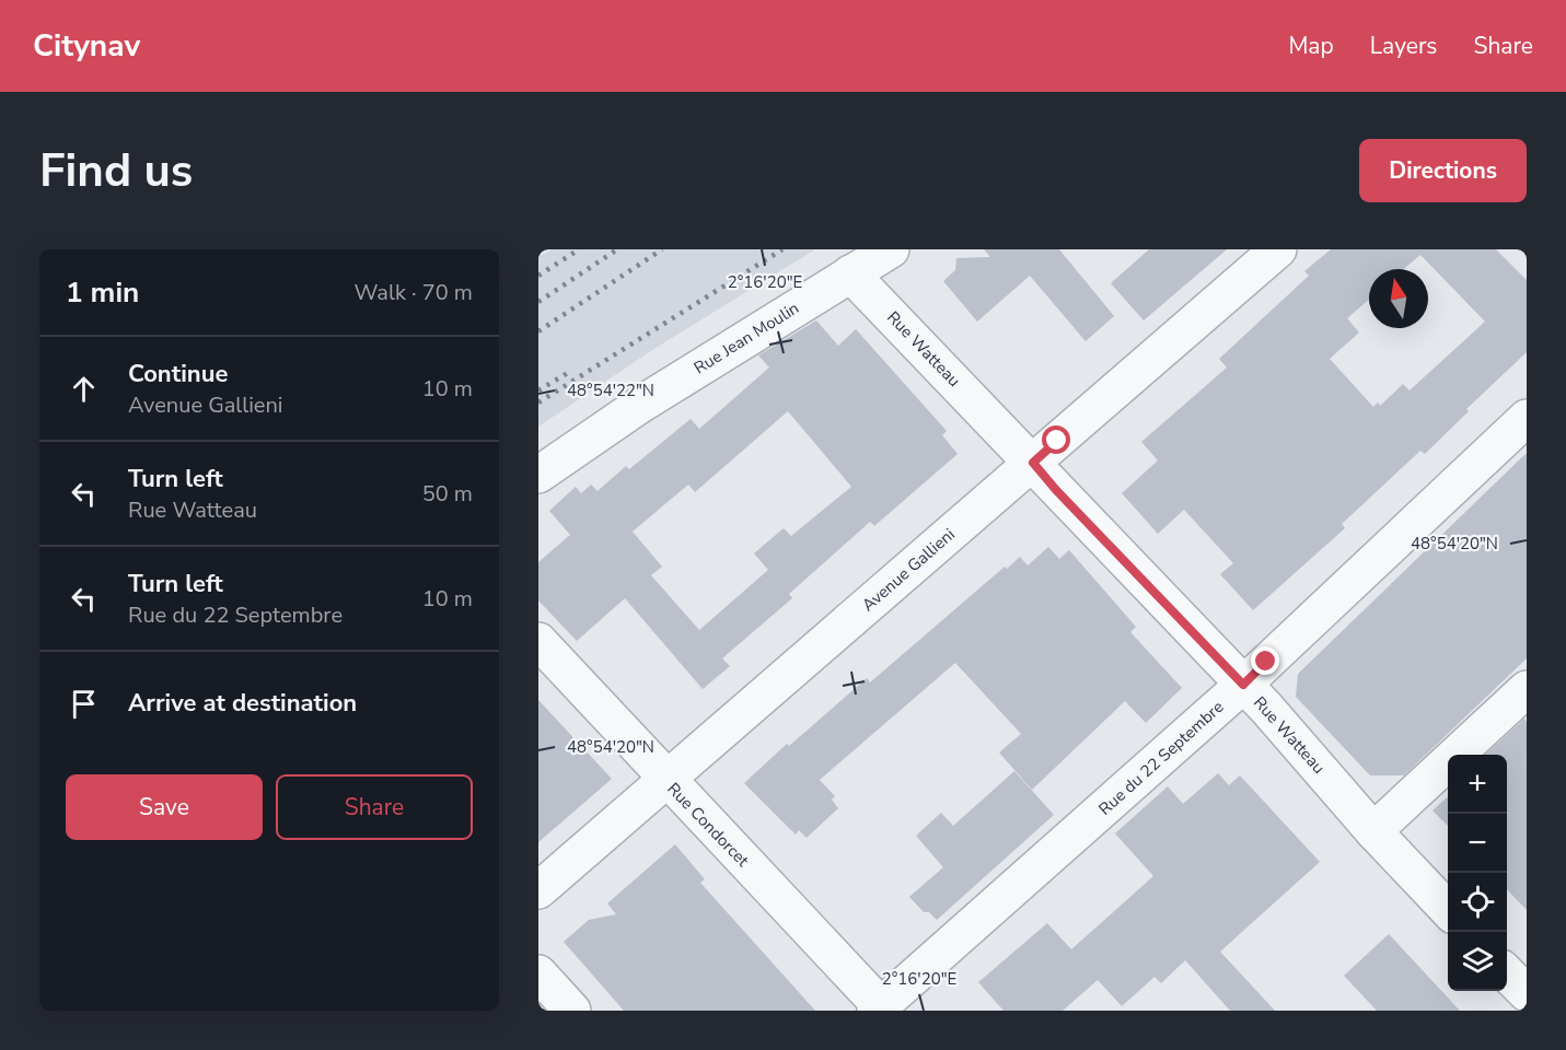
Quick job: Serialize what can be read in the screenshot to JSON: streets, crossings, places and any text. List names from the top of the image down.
{
  "streets": {
    "street": [
      "Rue Jean Moulin",
      "Rue Watteau",
      "Avenue Gallieni",
      "Rue du 22 Septembre",
      "Rue Condorcet"
    ]
  },
  "crossings": [
    ["Rue Jean Moulin", "Rue Watteau"],
    ["Rue Watteau", "Avenue Gallieni"],
    ["Rue Watteau", "Rue du 22 Septembre"],
    ["Avenue Gallieni", "Rue Condorcet"],
    ["Rue du 22 Septembre", "Rue Condorcet"]
  ],
  "north": "top",
  "page": {
    "header": "Citynav",
    "nav": ["Map", "Layers", "Share"],
    "buttons": [
      "Directions",
      ["Save", "Share"]
    ],
    "title": "Find us",
    "heading": ["1 min", "Walk · 70 m"],
    "list": [
      ["Continue", "Avenue Gallieni", "10 m"],
      ["Turn left", "Rue Watteau", "50 m"],
      ["Turn left", "Rue du 22 Septembre", "10 m"],
      "Arrive at destination"
    ],
    "map_buttons": ["+", "−"]
  },
  "coordinates": ["2°16'20\"E", "48°54'22\"N", "48°54'20\"N"]
}
